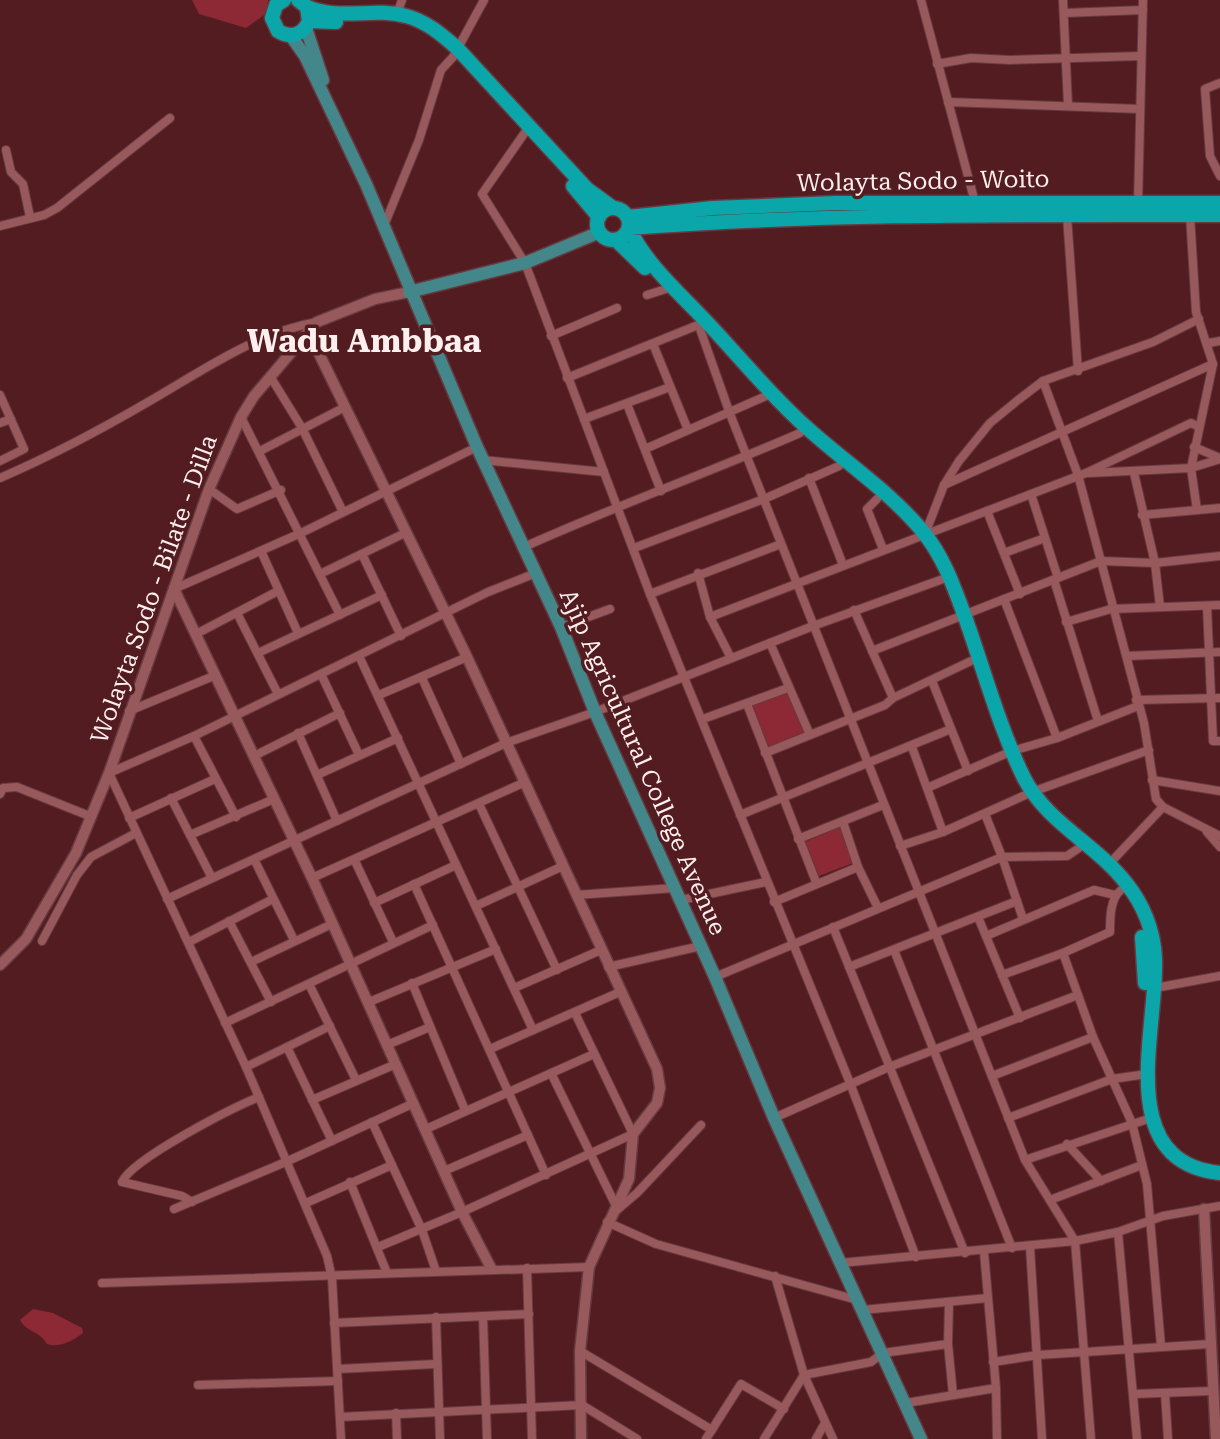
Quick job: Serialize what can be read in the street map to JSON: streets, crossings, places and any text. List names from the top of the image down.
{
  "streets": {
    "highway": ["Wolayta Sodo - Woito"],
    "main road": ["Wolayta Sodo - Bilate - Dilla", "Ajip Agricultural College Avenue"]
  },
  "crossings": [
    ["Wolayta Sodo - Bilate - Dilla", "Ajip Agricultural College Avenue"]
  ],
  "districts": ["Wadu Ambbaa"]
}
